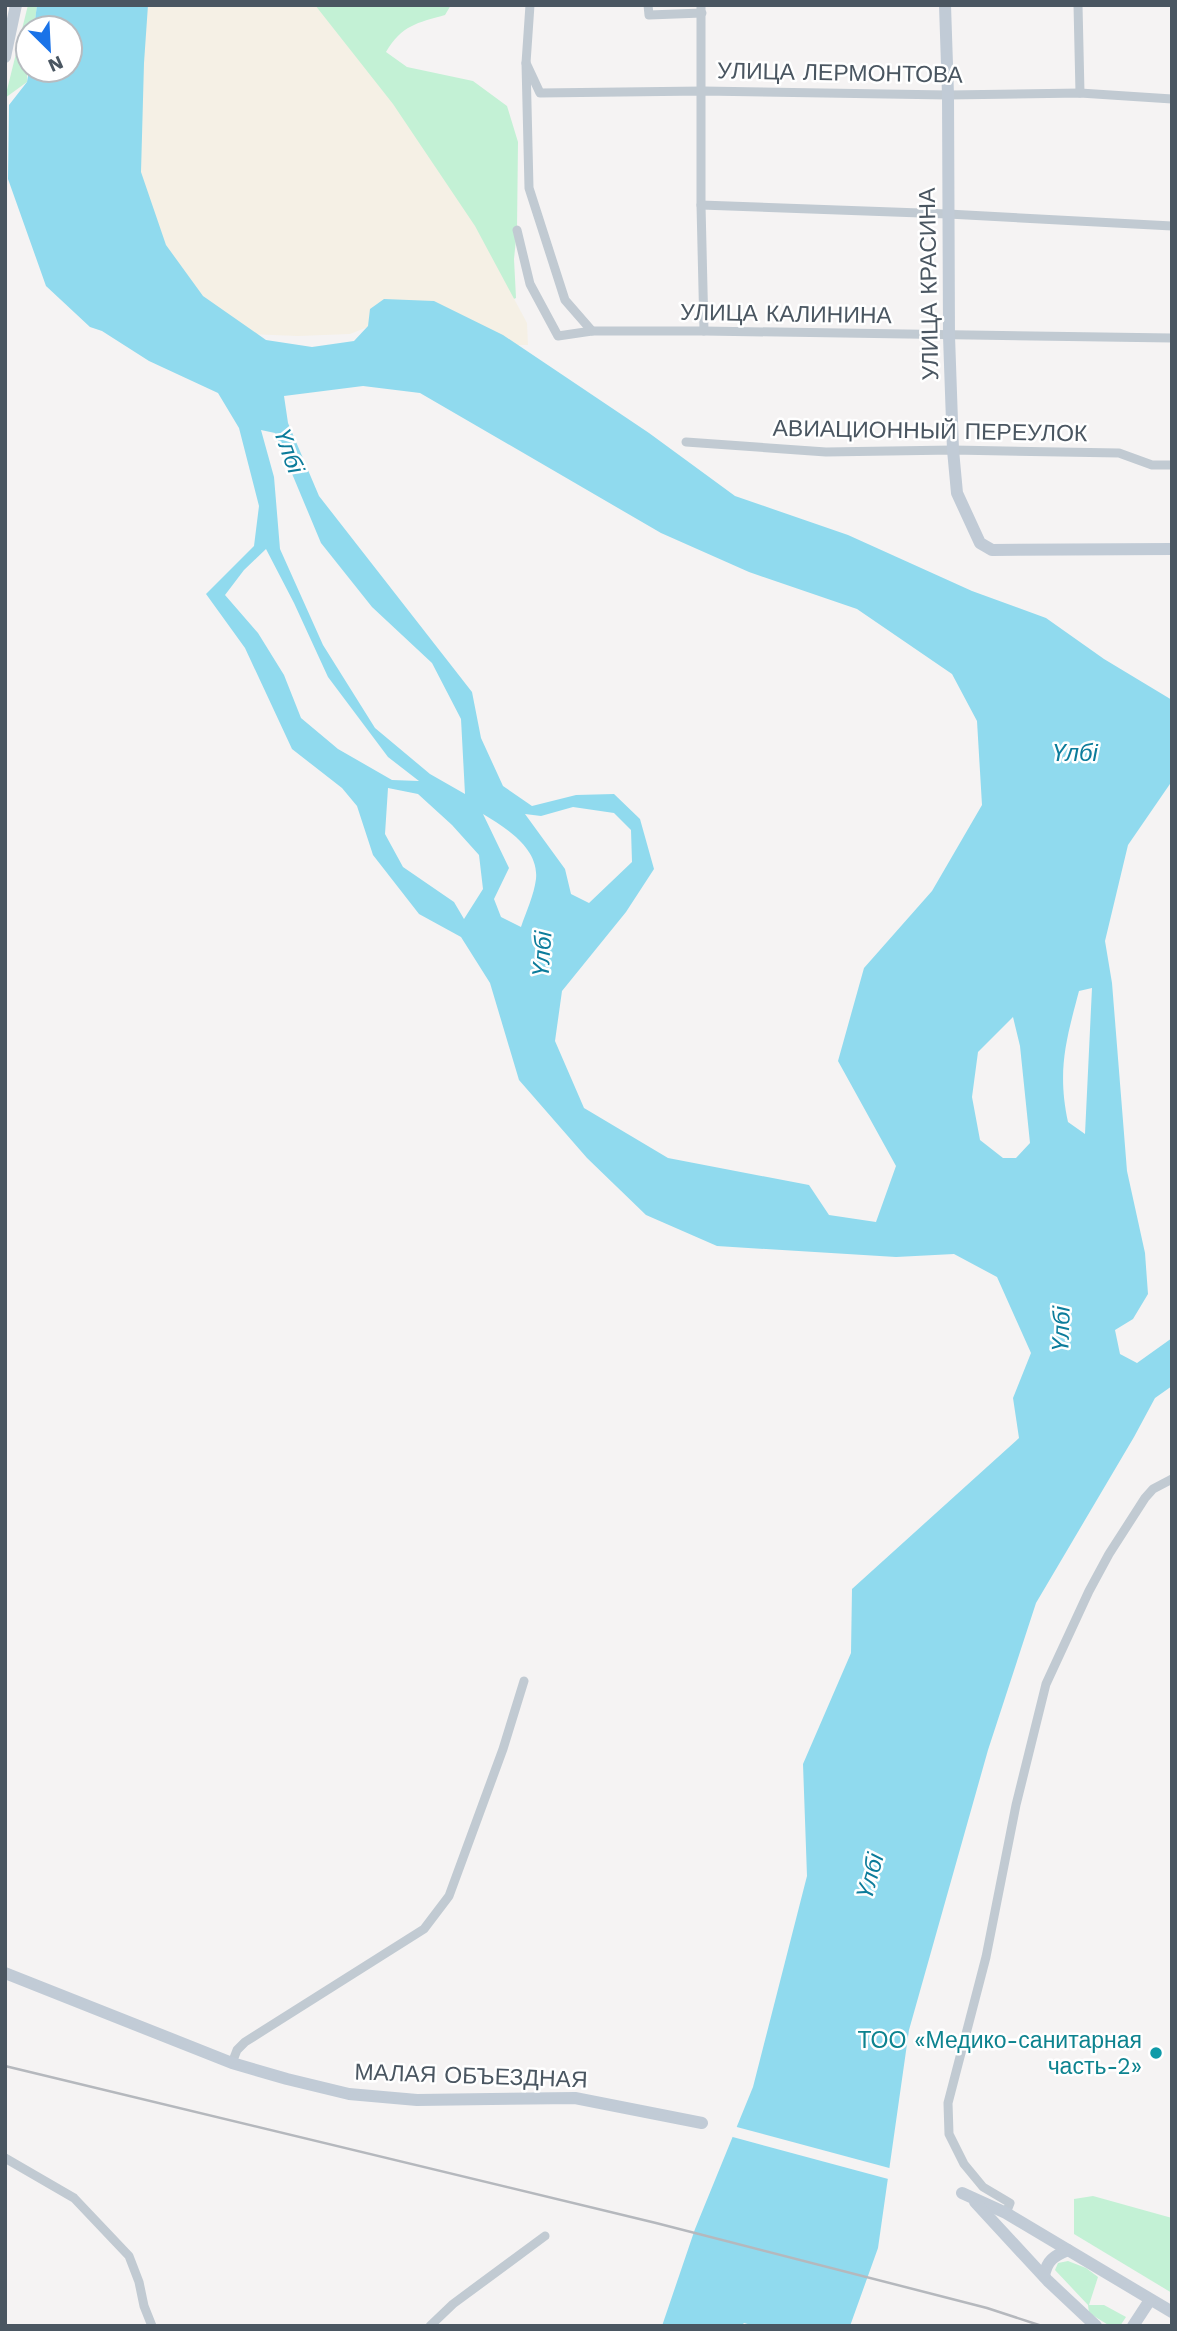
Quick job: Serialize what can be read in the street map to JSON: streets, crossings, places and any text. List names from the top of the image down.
{
  "streets": {
    "main road": ["УЛИЦА КРАСИНА", "МАЛАЯ ОБЪЕЗДНАЯ"],
    "street": ["УЛИЦА ЛЕРМОНТОВА", "УЛИЦА КАЛИНИНА", "АВИАЦИОННЫЙ ПЕРЕУЛОК"]
  },
  "crossings": [
    ["УЛИЦА ЛЕРМОНТОВА", "УЛИЦА КРАСИНА"],
    ["УЛИЦА КРАСИНА", "УЛИЦА КАЛИНИНА"],
    ["УЛИЦА КРАСИНА", "АВИАЦИОННЫЙ ПЕРЕУЛОК"]
  ],
  "water": ["Үлбі"],
  "places": ["ТОО «Медико-санитарная часть-2»"],
  "north": "bottom right"
}
